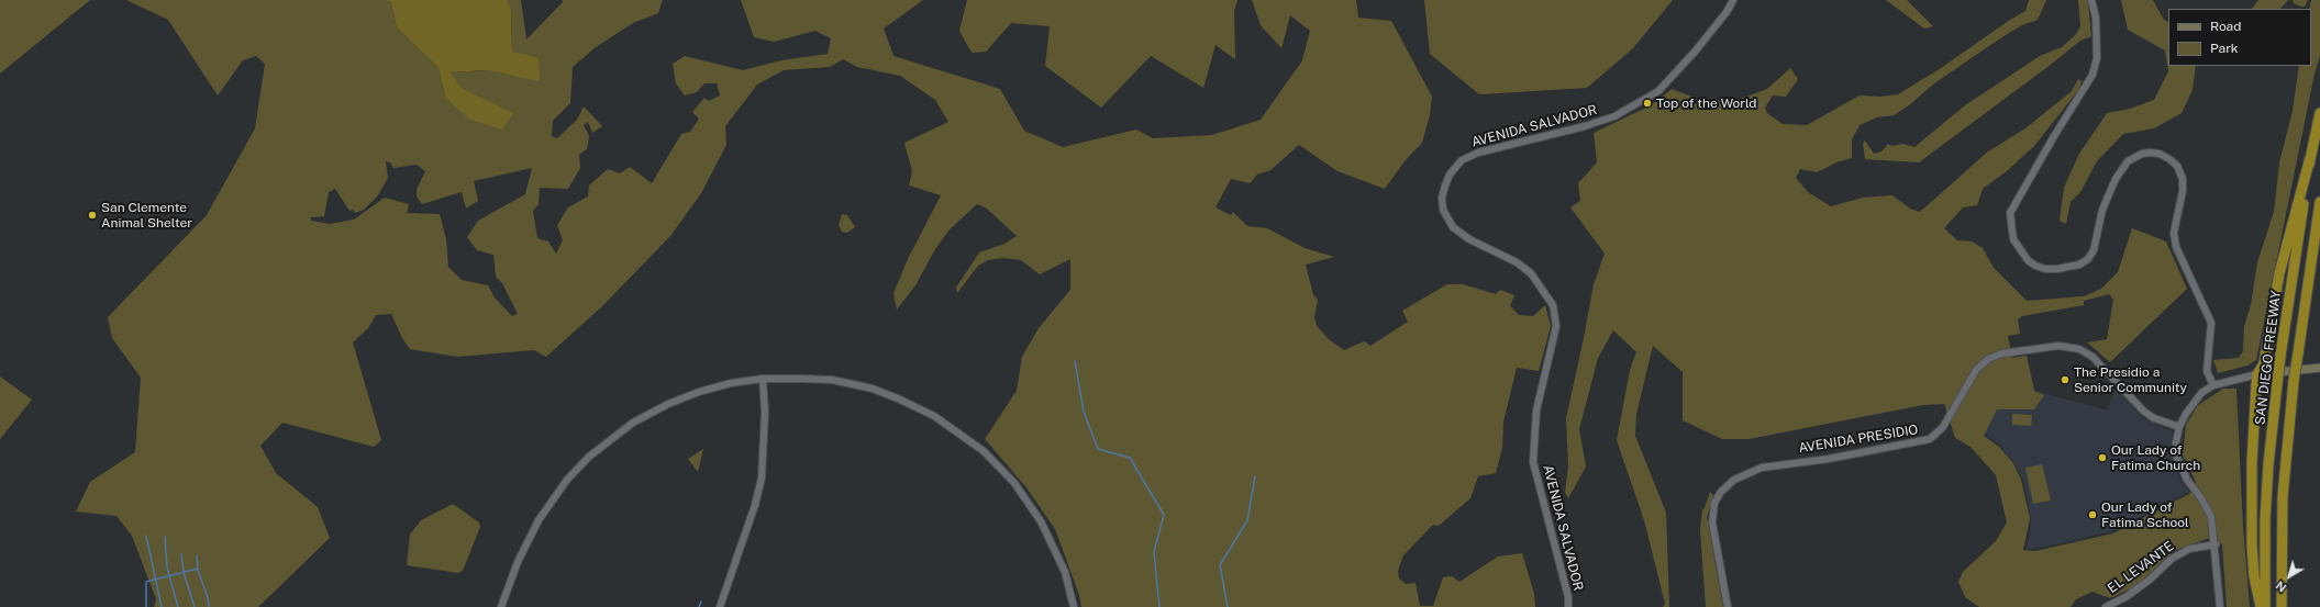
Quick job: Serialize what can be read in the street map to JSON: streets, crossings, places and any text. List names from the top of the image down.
{
  "streets": {
    "highway": ["SAN DIEGO FREEWAY"],
    "street": ["AVENIDA SALVADOR", "AVENIDA PRESIDIO", "EL LEVANTE"]
  },
  "places": [
    "Top of the World",
    "San Clemente Animal Shelter",
    "The Presidio a Senior Community",
    "Our Lady of Fatima Church",
    "Our Lady of Fatima School"
  ],
  "legend": ["Road", "Park"],
  "north": "bottom left"
}
